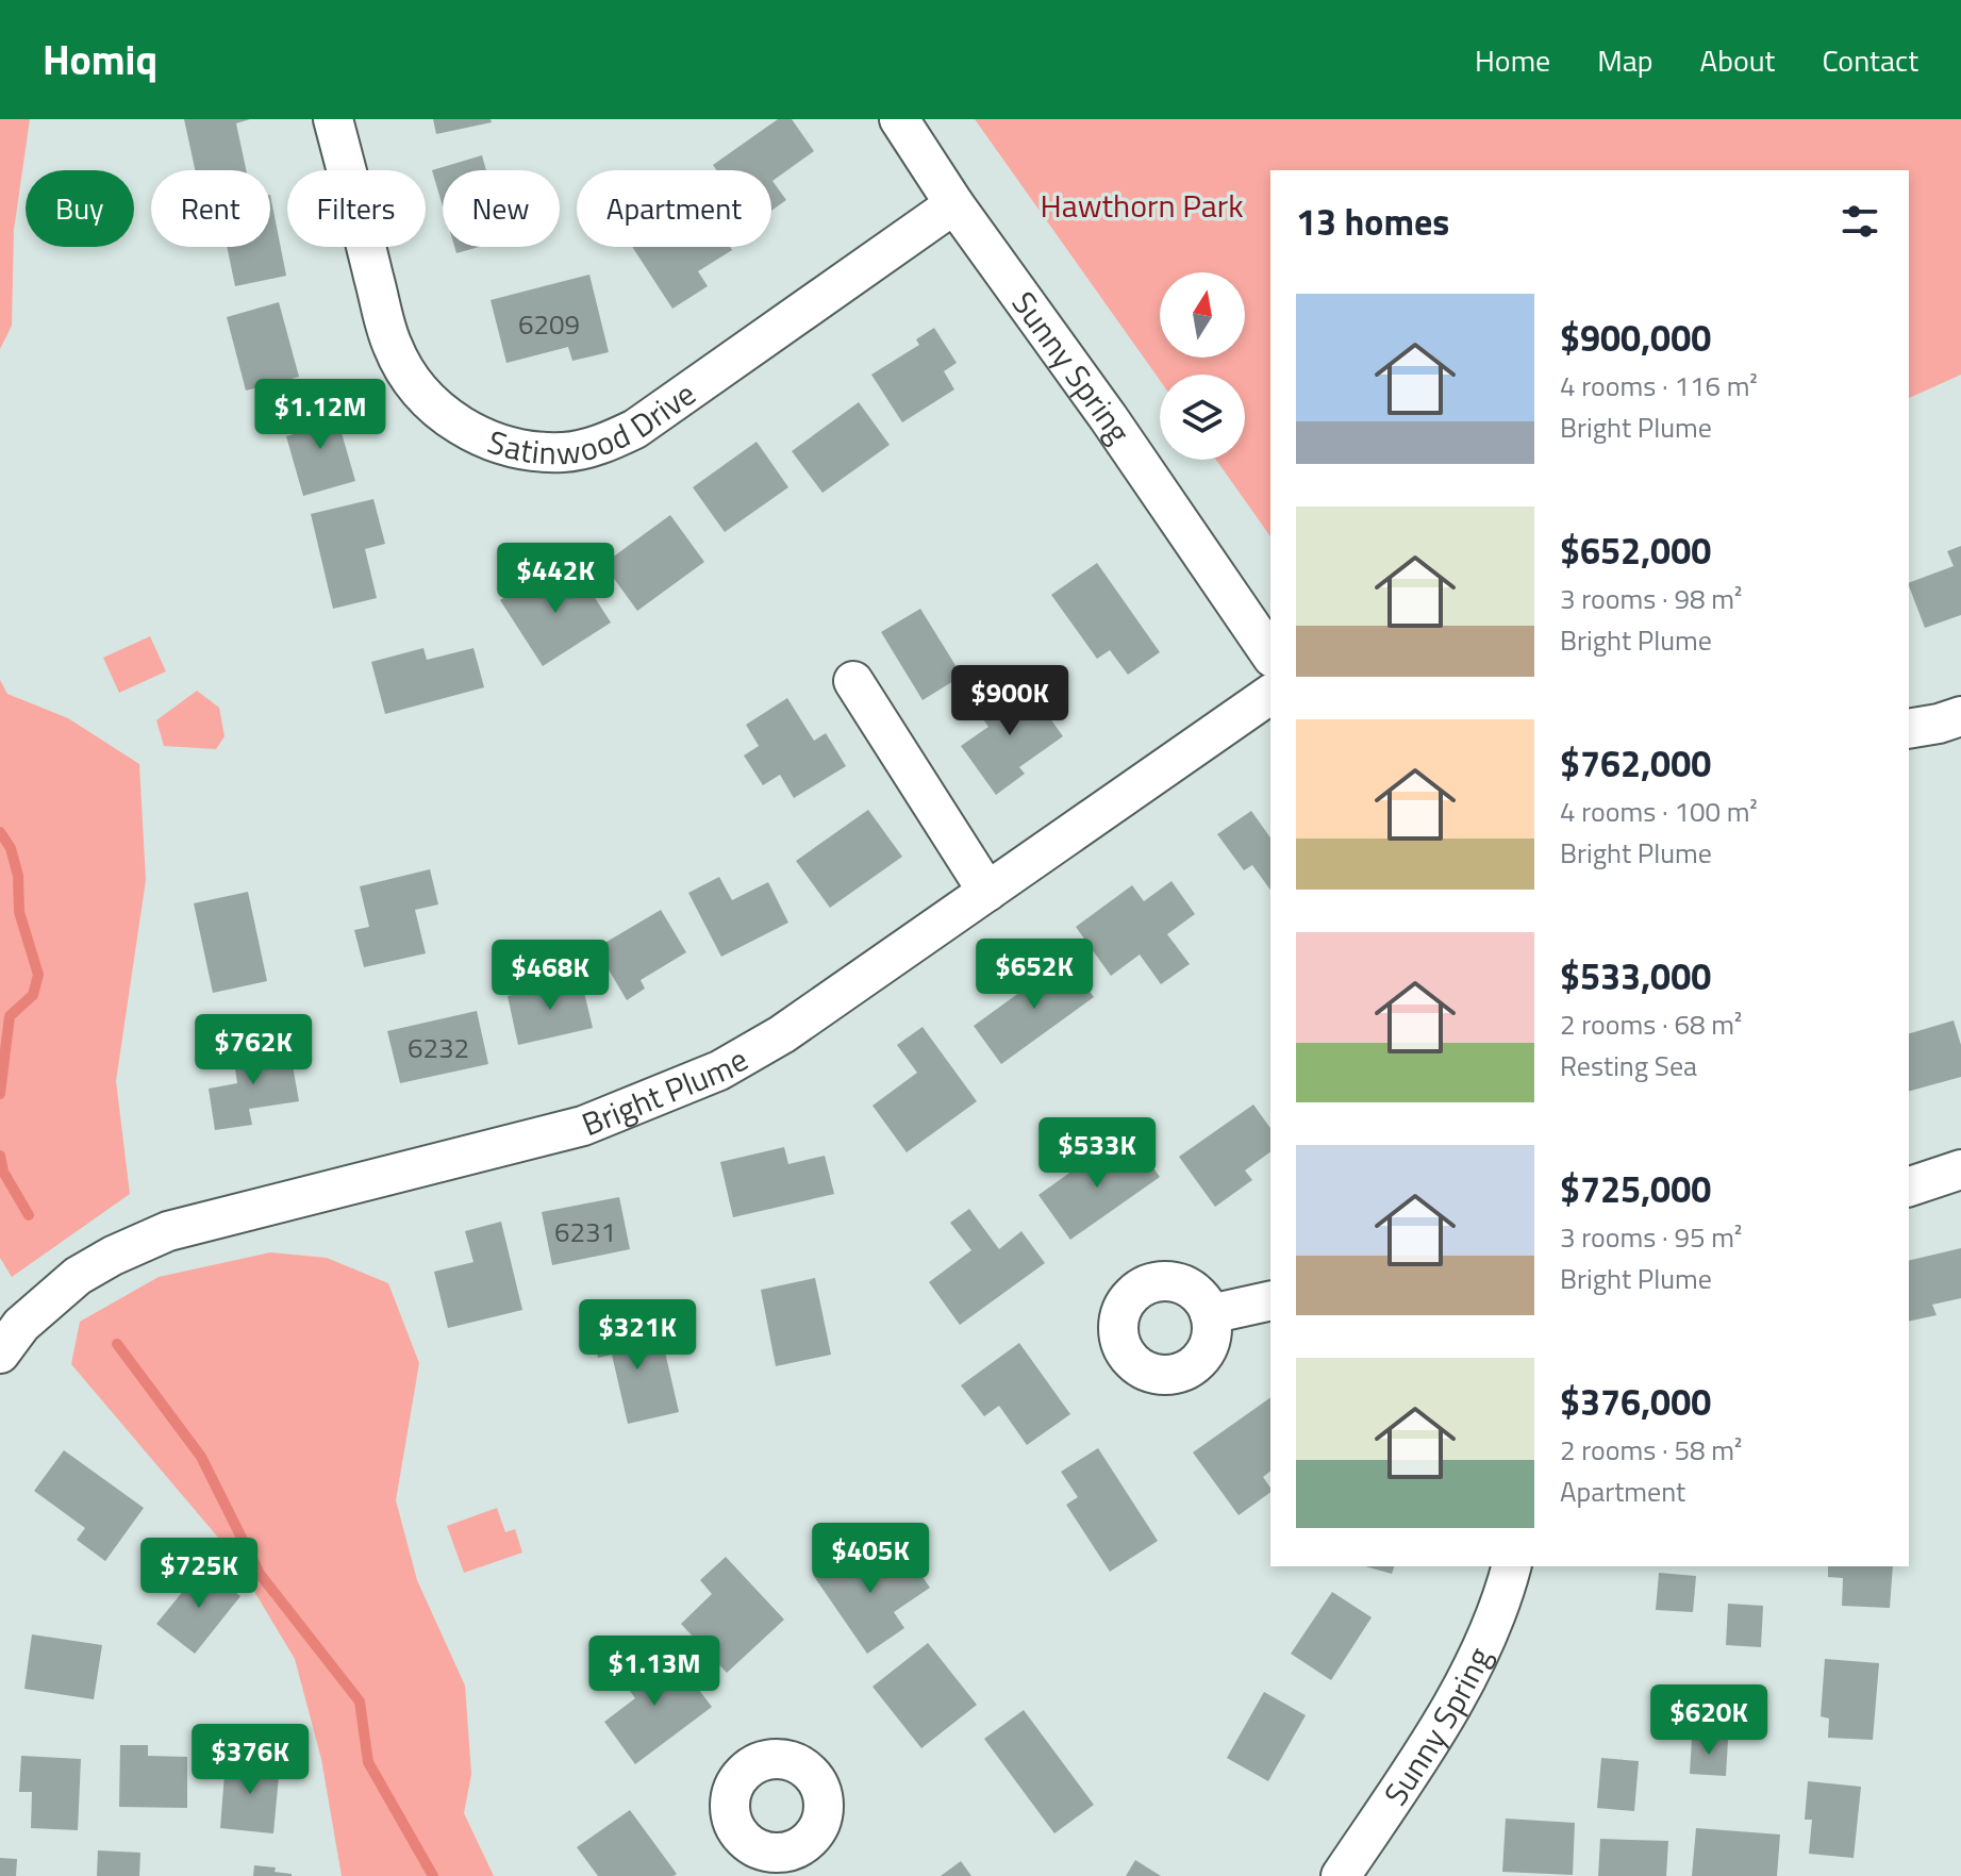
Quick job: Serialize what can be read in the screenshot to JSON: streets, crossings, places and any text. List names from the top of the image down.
{
  "streets": {
    "street": ["Sunny Spring", "Satinwood Drive", "Bright Plume"]
  },
  "crossings": [
    ["Sunny Spring", "Satinwood Drive"]
  ],
  "parks": ["Hawthorn Park"],
  "house_numbers": ["6209", "6232", "6231"],
  "north": "top",
  "page": {
    "header": "Homiq",
    "nav": [
      "Home",
      "Map",
      "About",
      "Contact"
    ],
    "chip": [
      "Buy",
      "Rent",
      "Filters",
      "New",
      "Apartment"
    ],
    "heading": "13 homes",
    "list": [
      {
        "name": "$900,000",
        "note": "4 rooms · 116 m² · Bright Plume"
      },
      {
        "name": "$652,000",
        "note": "3 rooms · 98 m² · Bright Plume"
      },
      {
        "name": "$762,000",
        "note": "4 rooms · 100 m² · Bright Plume"
      },
      {
        "name": "$533,000",
        "note": "2 rooms · 68 m² · Resting Sea"
      },
      {
        "name": "$725,000",
        "note": "3 rooms · 95 m² · Bright Plume"
      },
      {
        "name": "$376,000",
        "note": "2 rooms · 58 m² · Apartment"
      }
    ],
    "price": [
      "$1.12M",
      "$442K",
      "$900K",
      "$652K",
      "$468K",
      "$762K",
      "$533K",
      "$321K",
      "$405K",
      "$725K",
      "$1.13M",
      "$620K",
      "$376K"
    ]
  }
}
